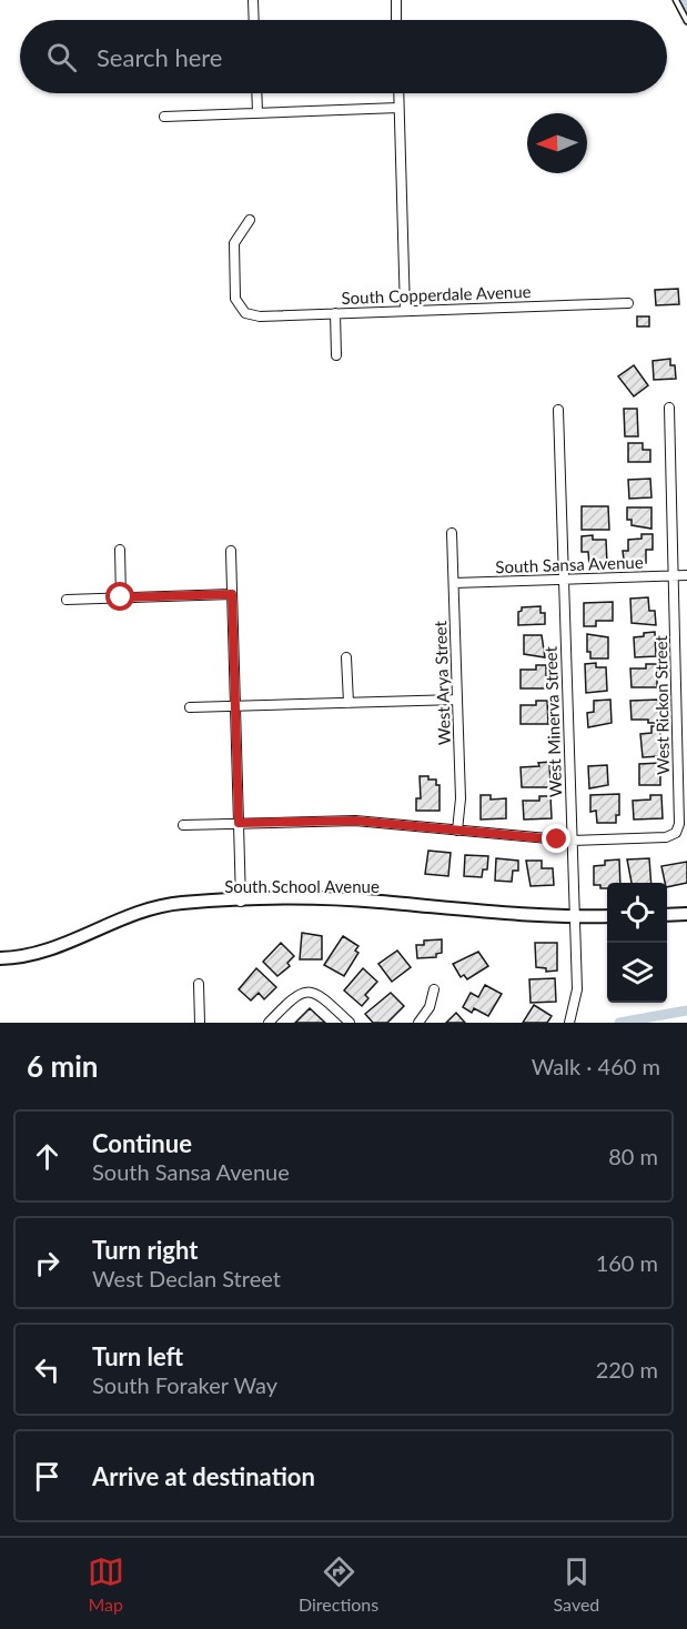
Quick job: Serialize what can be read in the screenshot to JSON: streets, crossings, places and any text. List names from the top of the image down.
{
  "streets": {
    "street": [
      "South Copperdale Avenue",
      "South Sansa Avenue",
      "West Arya Street",
      "West Rickon Street",
      "West Minerva Street",
      "South School Avenue"
    ]
  },
  "crossings": [
    ["South Sansa Avenue", "West Arya Street"],
    ["South Sansa Avenue", "West Rickon Street"],
    ["South Sansa Avenue", "West Minerva Street"],
    ["West Rickon Street", "West Minerva Street"],
    ["West Minerva Street", "South School Avenue"]
  ],
  "north": "left",
  "page": {
    "search": "Search here",
    "heading": ["6 min", "Walk · 460 m"],
    "list": [
      ["Continue", "South Sansa Avenue", "80 m"],
      ["Turn right", "West Declan Street", "160 m"],
      ["Turn left", "South Foraker Way", "220 m"],
      "Arrive at destination"
    ],
    "nav": ["Map", "Directions", "Saved"]
  }
}
